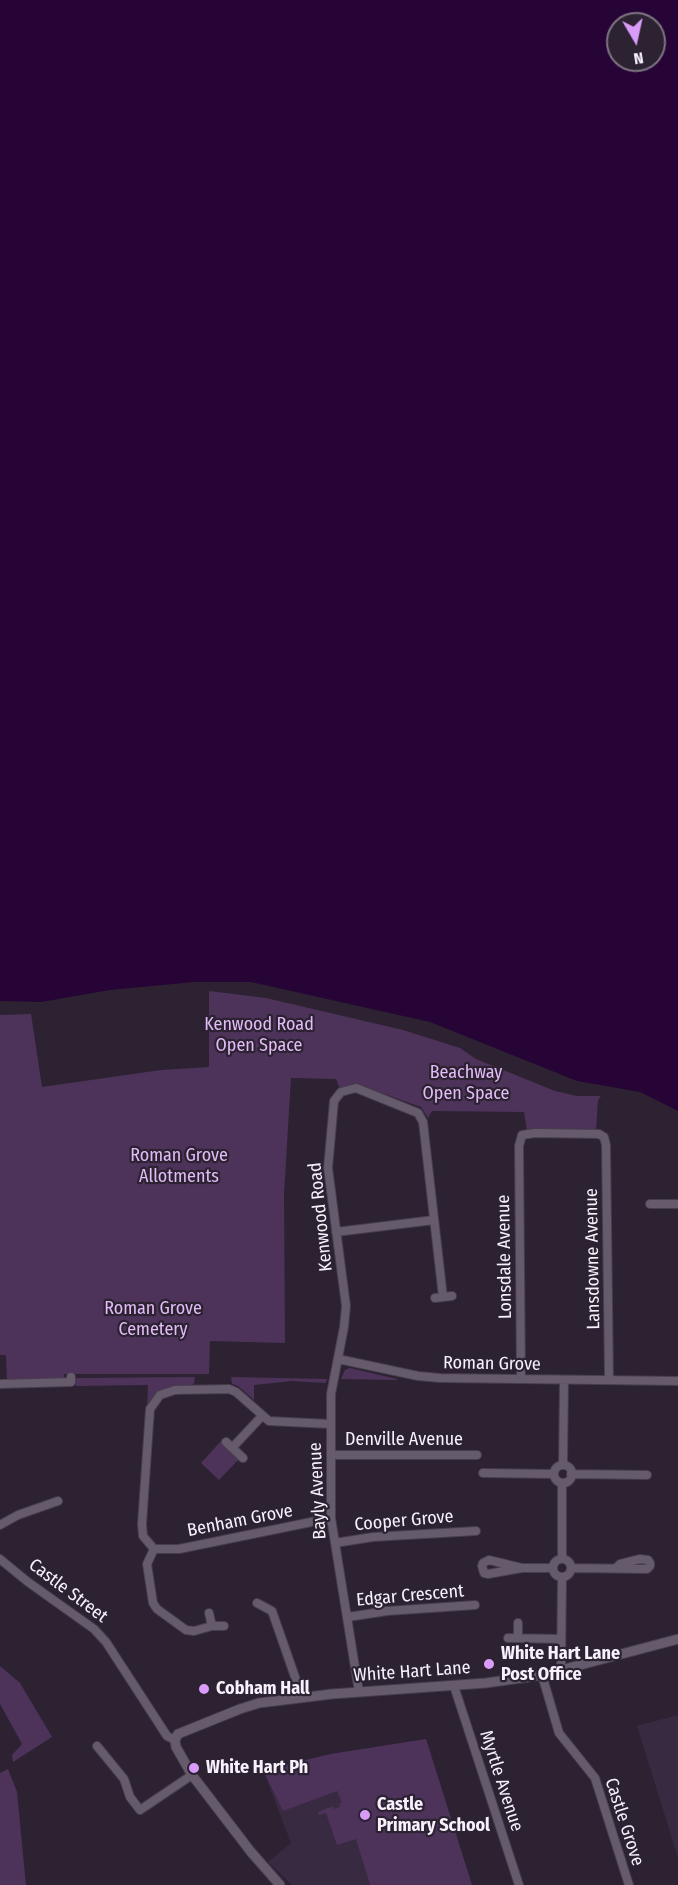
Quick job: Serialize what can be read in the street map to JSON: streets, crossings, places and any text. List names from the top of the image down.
{
  "streets": {
    "street": [
      "Kenwood Road",
      "Lonsdale Avenue",
      "Lansdowne Avenue",
      "Roman Grove",
      "Denville Avenue",
      "Bayly Avenue",
      "Benham Grove",
      "Cooper Grove",
      "Castle Street",
      "Edgar Crescent",
      "White Hart Lane",
      "Myrtle Avenue",
      "Castle Grove"
    ]
  },
  "crossings": [
    ["Kenwood Road", "Roman Grove"],
    ["Kenwood Road", "Bayly Avenue"],
    ["Lonsdale Avenue", "Lansdowne Avenue"],
    ["Lonsdale Avenue", "Roman Grove"],
    ["Lansdowne Avenue", "Roman Grove"],
    ["Roman Grove", "Bayly Avenue"],
    ["Denville Avenue", "Bayly Avenue"],
    ["Bayly Avenue", "Benham Grove"],
    ["Bayly Avenue", "Cooper Grove"],
    ["Bayly Avenue", "Edgar Crescent"],
    ["Bayly Avenue", "White Hart Lane"],
    ["Castle Street", "White Hart Lane"],
    ["White Hart Lane", "Myrtle Avenue"],
    ["White Hart Lane", "Castle Grove"]
  ],
  "parks": [
    "Kenwood Road Open Space",
    "Beachway Open Space",
    "Roman Grove Allotments",
    "Roman Grove Cemetery"
  ],
  "places": [
    "White Hart Lane Post Office",
    "Cobham Hall",
    "White Hart Ph",
    "Castle Primary School"
  ],
  "north": "bottom"
}
